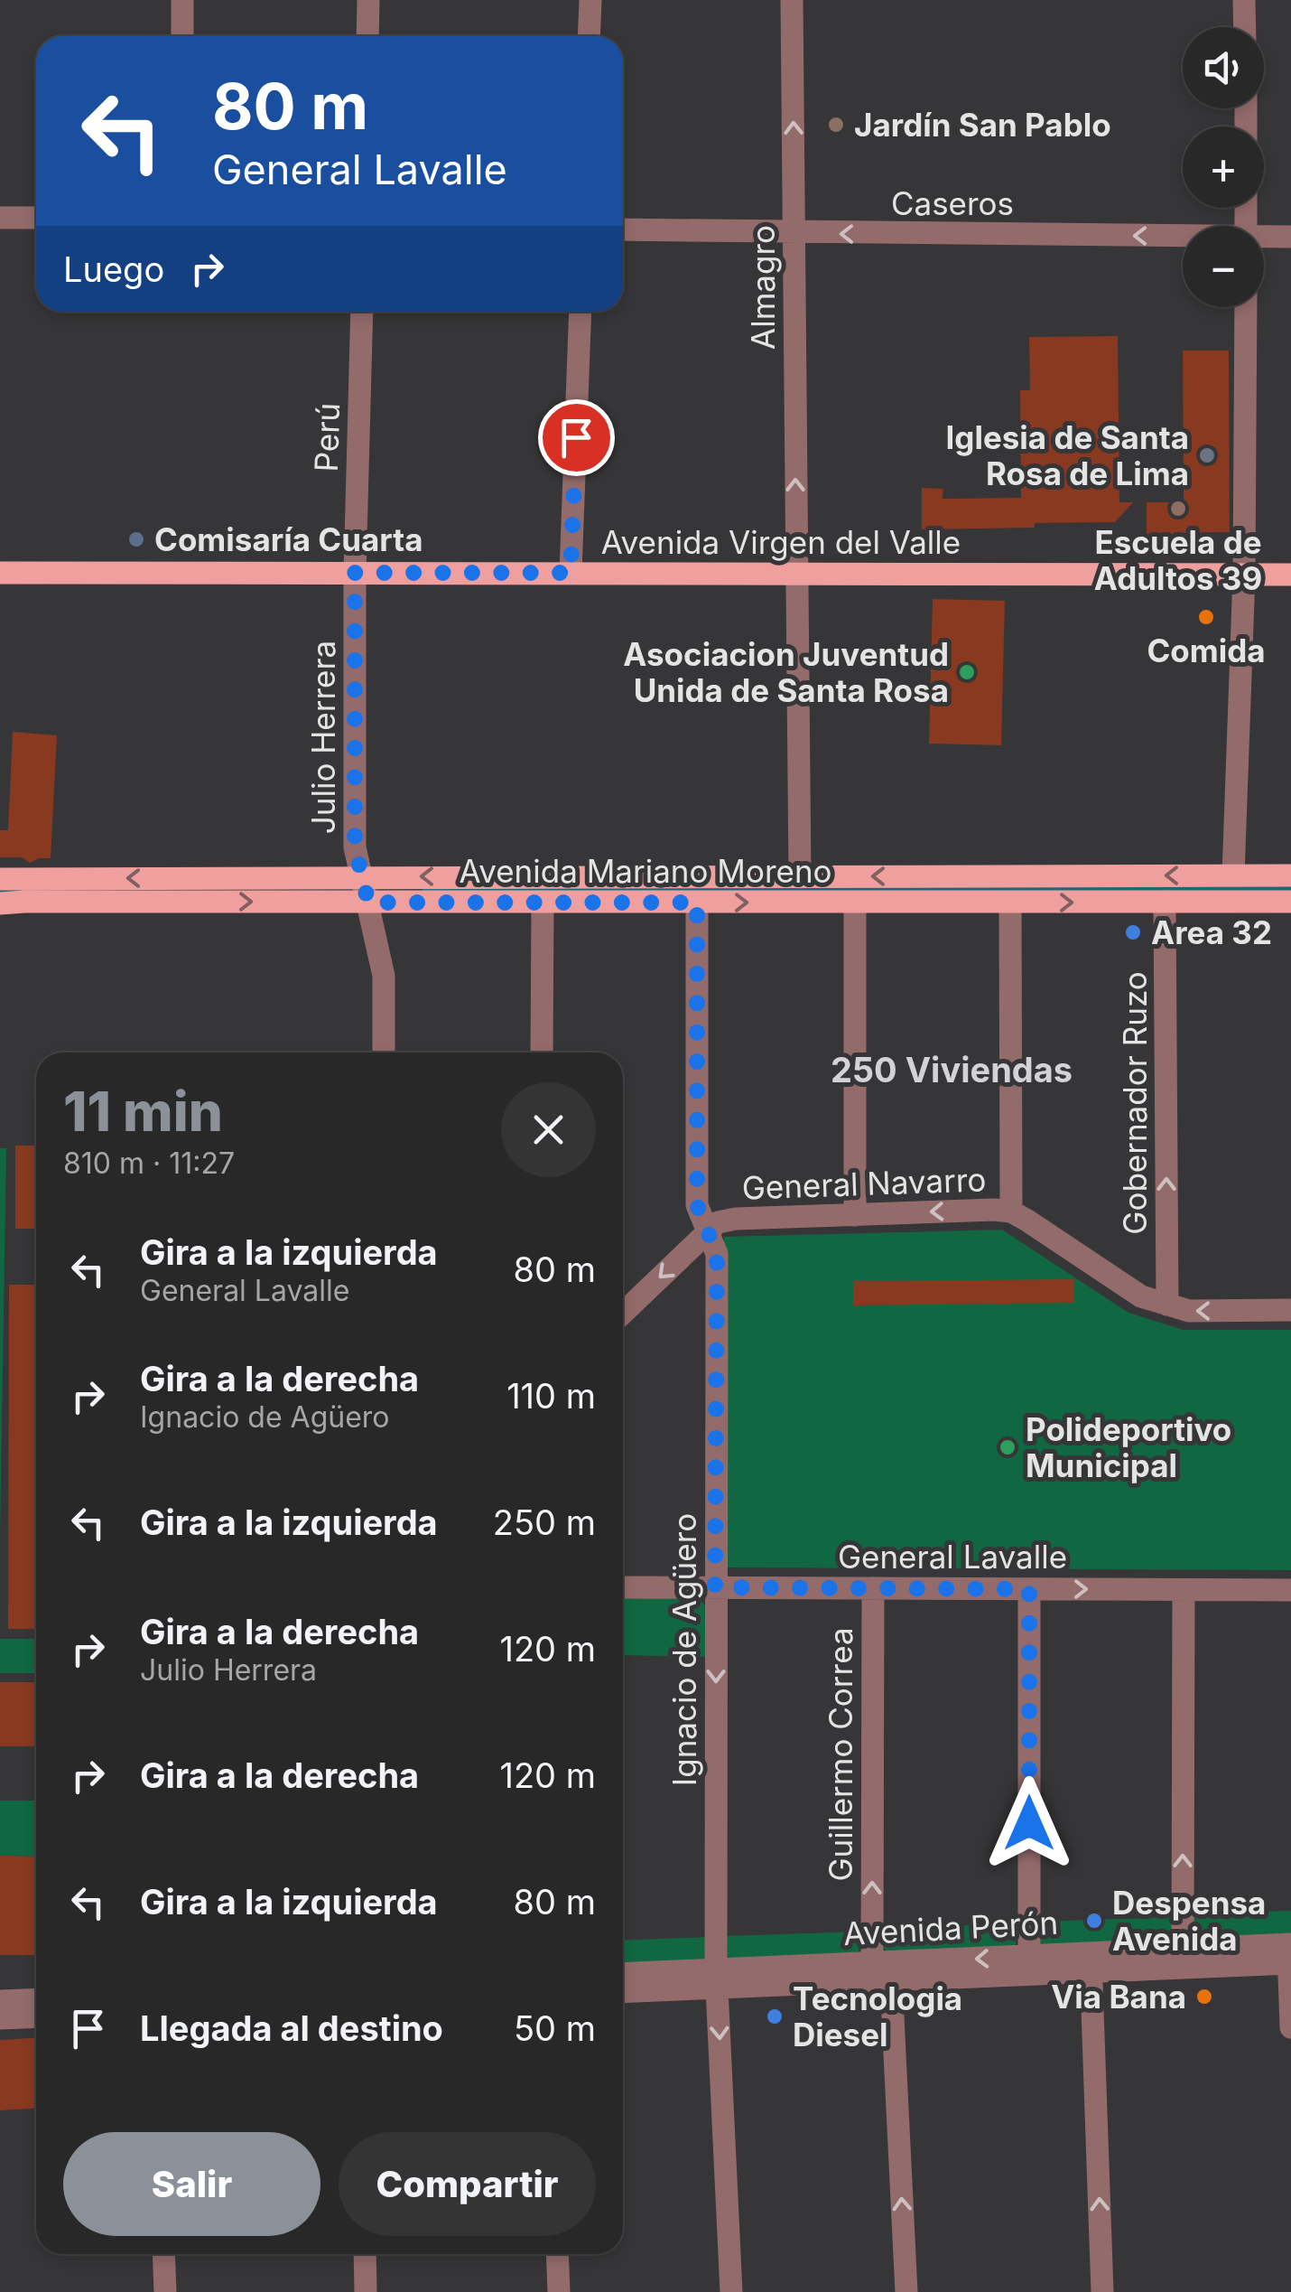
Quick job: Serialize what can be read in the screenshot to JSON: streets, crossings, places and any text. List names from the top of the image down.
{
  "streets": {
    "main road": ["Avenida Virgen del Valle", "Avenida Mariano Moreno"],
    "street": [
      "Caseros",
      "Almagro",
      "Perú",
      "Julio Herrera",
      "Gobernador Ruzo",
      "General Navarro",
      "General Lavalle",
      "Ignacio de Agüero",
      "Guillermo Correa",
      "Avenida Perón"
    ]
  },
  "crossings": [
    ["Caseros", "Almagro"],
    ["Almagro", "Avenida Virgen del Valle"],
    ["Perú", "Avenida Virgen del Valle"],
    ["Perú", "Julio Herrera"],
    ["Avenida Virgen del Valle", "Julio Herrera"],
    ["Julio Herrera", "Avenida Mariano Moreno"],
    ["Avenida Mariano Moreno", "Gobernador Ruzo"],
    ["Avenida Mariano Moreno", "Ignacio de Agüero"],
    ["Gobernador Ruzo", "General Navarro"],
    ["General Navarro", "Ignacio de Agüero"],
    ["General Lavalle", "Ignacio de Agüero"],
    ["General Lavalle", "Guillermo Correa"],
    ["Ignacio de Agüero", "Avenida Perón"],
    ["Guillermo Correa", "Avenida Perón"]
  ],
  "one_way": ["Caseros", "Almagro", "General Navarro"],
  "districts": ["250 Viviendas"],
  "places": [
    "Jardín San Pablo",
    "Iglesia de Santa Rosa de Lima",
    "Escuela de Adultos 39",
    "Comisaría Cuarta",
    "Comida",
    "Asociacion Juventud Unida de Santa Rosa",
    "Area 32",
    "Polideportivo Municipal",
    "Despensa Avenida",
    "Via Bana",
    "Tecnologia Diesel"
  ],
  "page": {
    "map_buttons": ["+", "−"],
    "turn": ["80 m", "General Lavalle"],
    "then": "Luego",
    "heading": ["11 min", "810 m · 11:27"],
    "list": [
      {
        "name": "Gira a la izquierda",
        "note": "General Lavalle",
        "value": "80 m"
      },
      {
        "name": "Gira a la derecha",
        "note": "Ignacio de Agüero",
        "value": "110 m"
      },
      {
        "name": "Gira a la izquierda",
        "value": "250 m"
      },
      {
        "name": "Gira a la derecha",
        "note": "Julio Herrera",
        "value": "120 m"
      },
      {
        "name": "Gira a la derecha",
        "value": "120 m"
      },
      {
        "name": "Gira a la izquierda",
        "value": "80 m"
      },
      {
        "name": "Llegada al destino",
        "value": "50 m"
      }
    ],
    "buttons": ["Salir", "Compartir"]
  }
}
